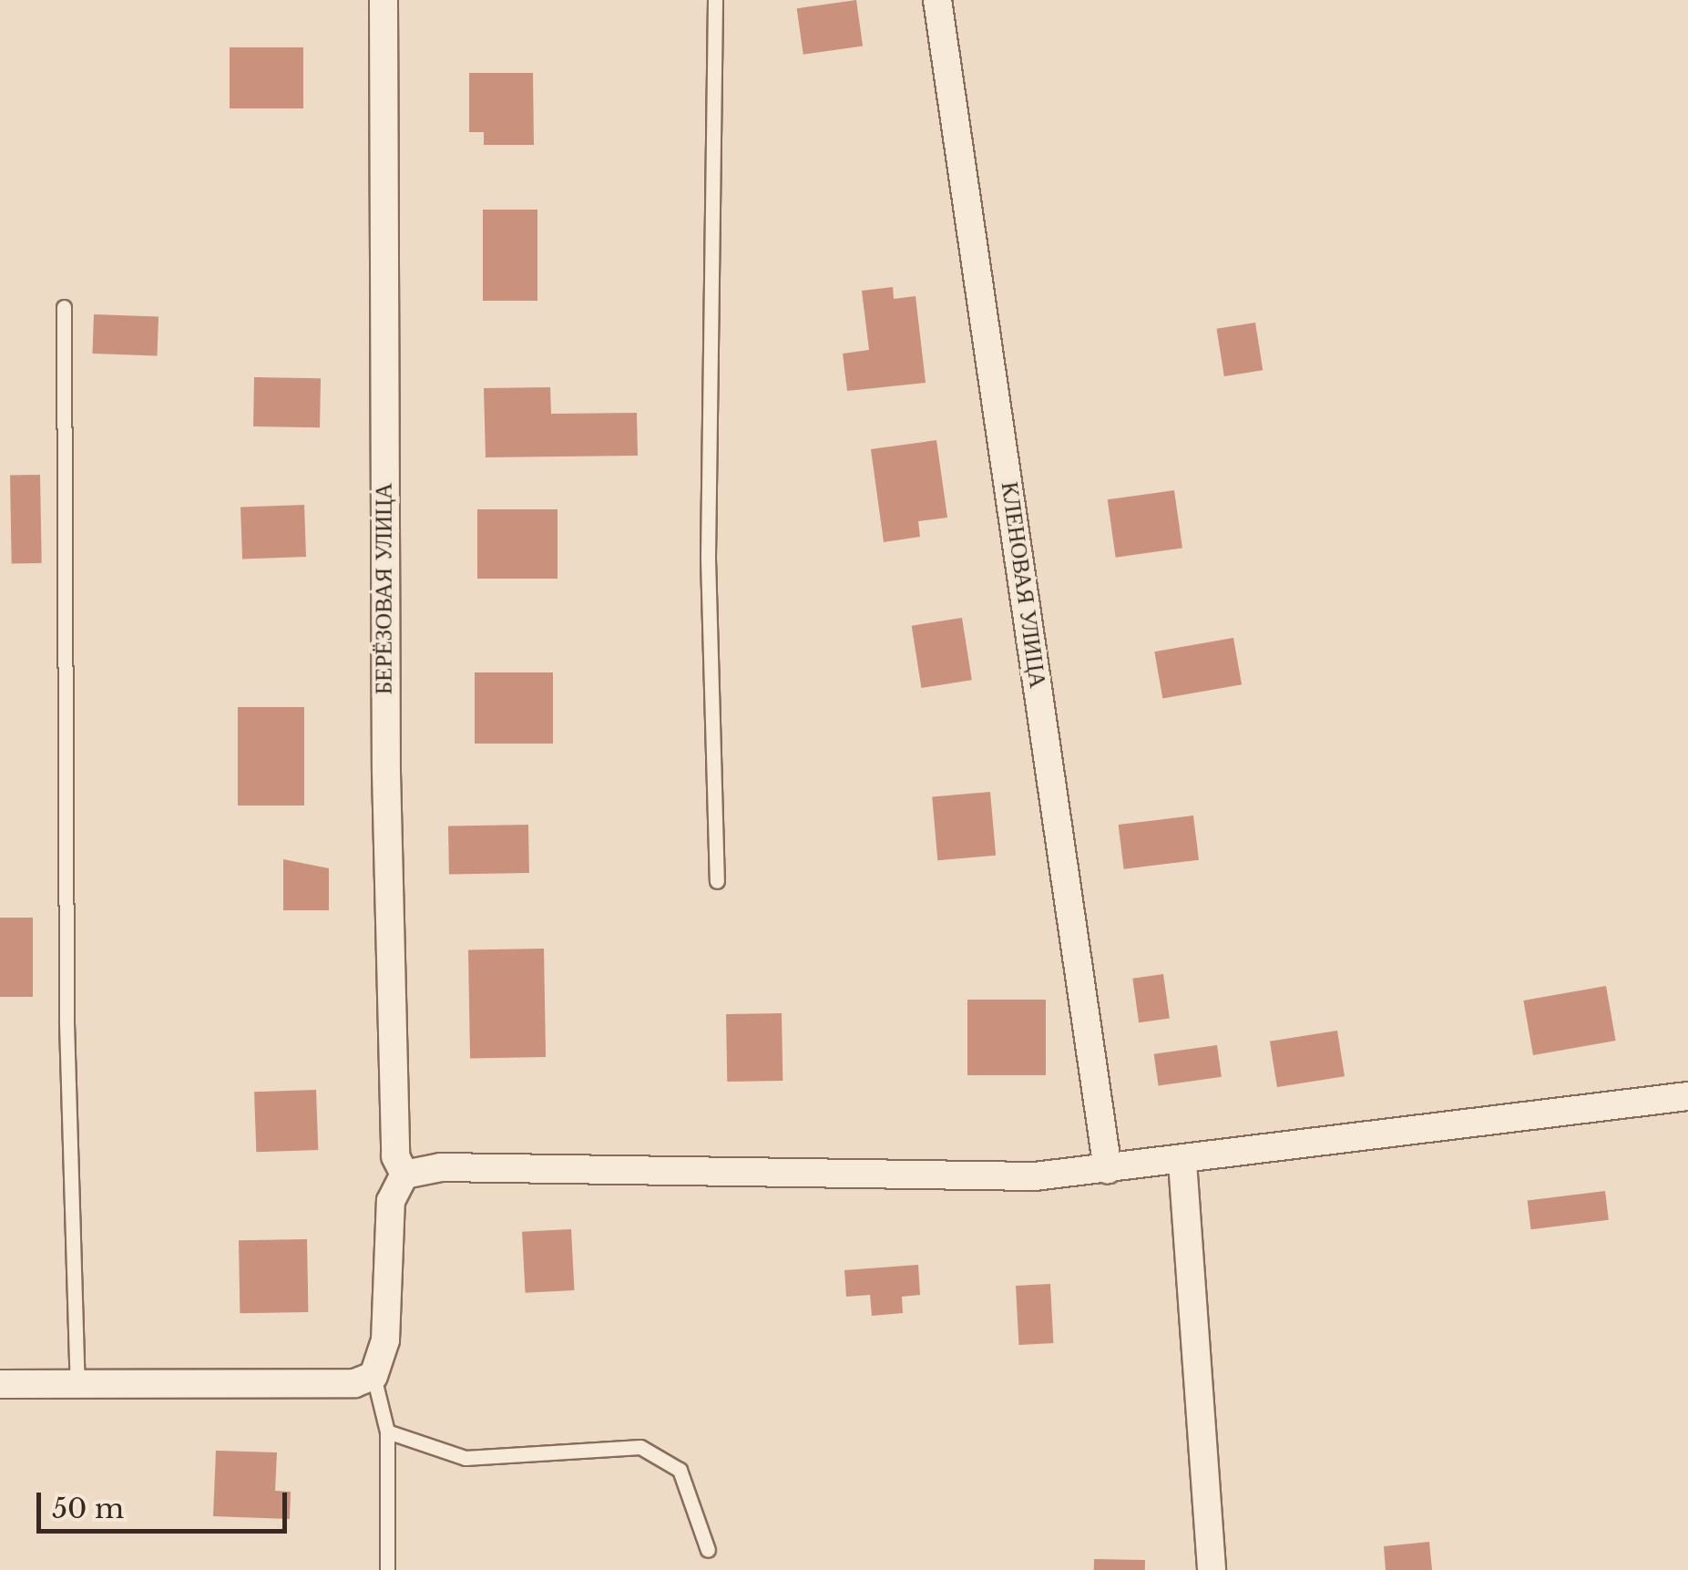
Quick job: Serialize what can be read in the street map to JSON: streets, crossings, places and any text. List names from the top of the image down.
{
  "streets": {
    "street": ["КЛЕНОВАЯ УЛИЦА", "БЕРЁЗОВАЯ УЛИЦА"]
  },
  "scale_bar": "50 m"
}
